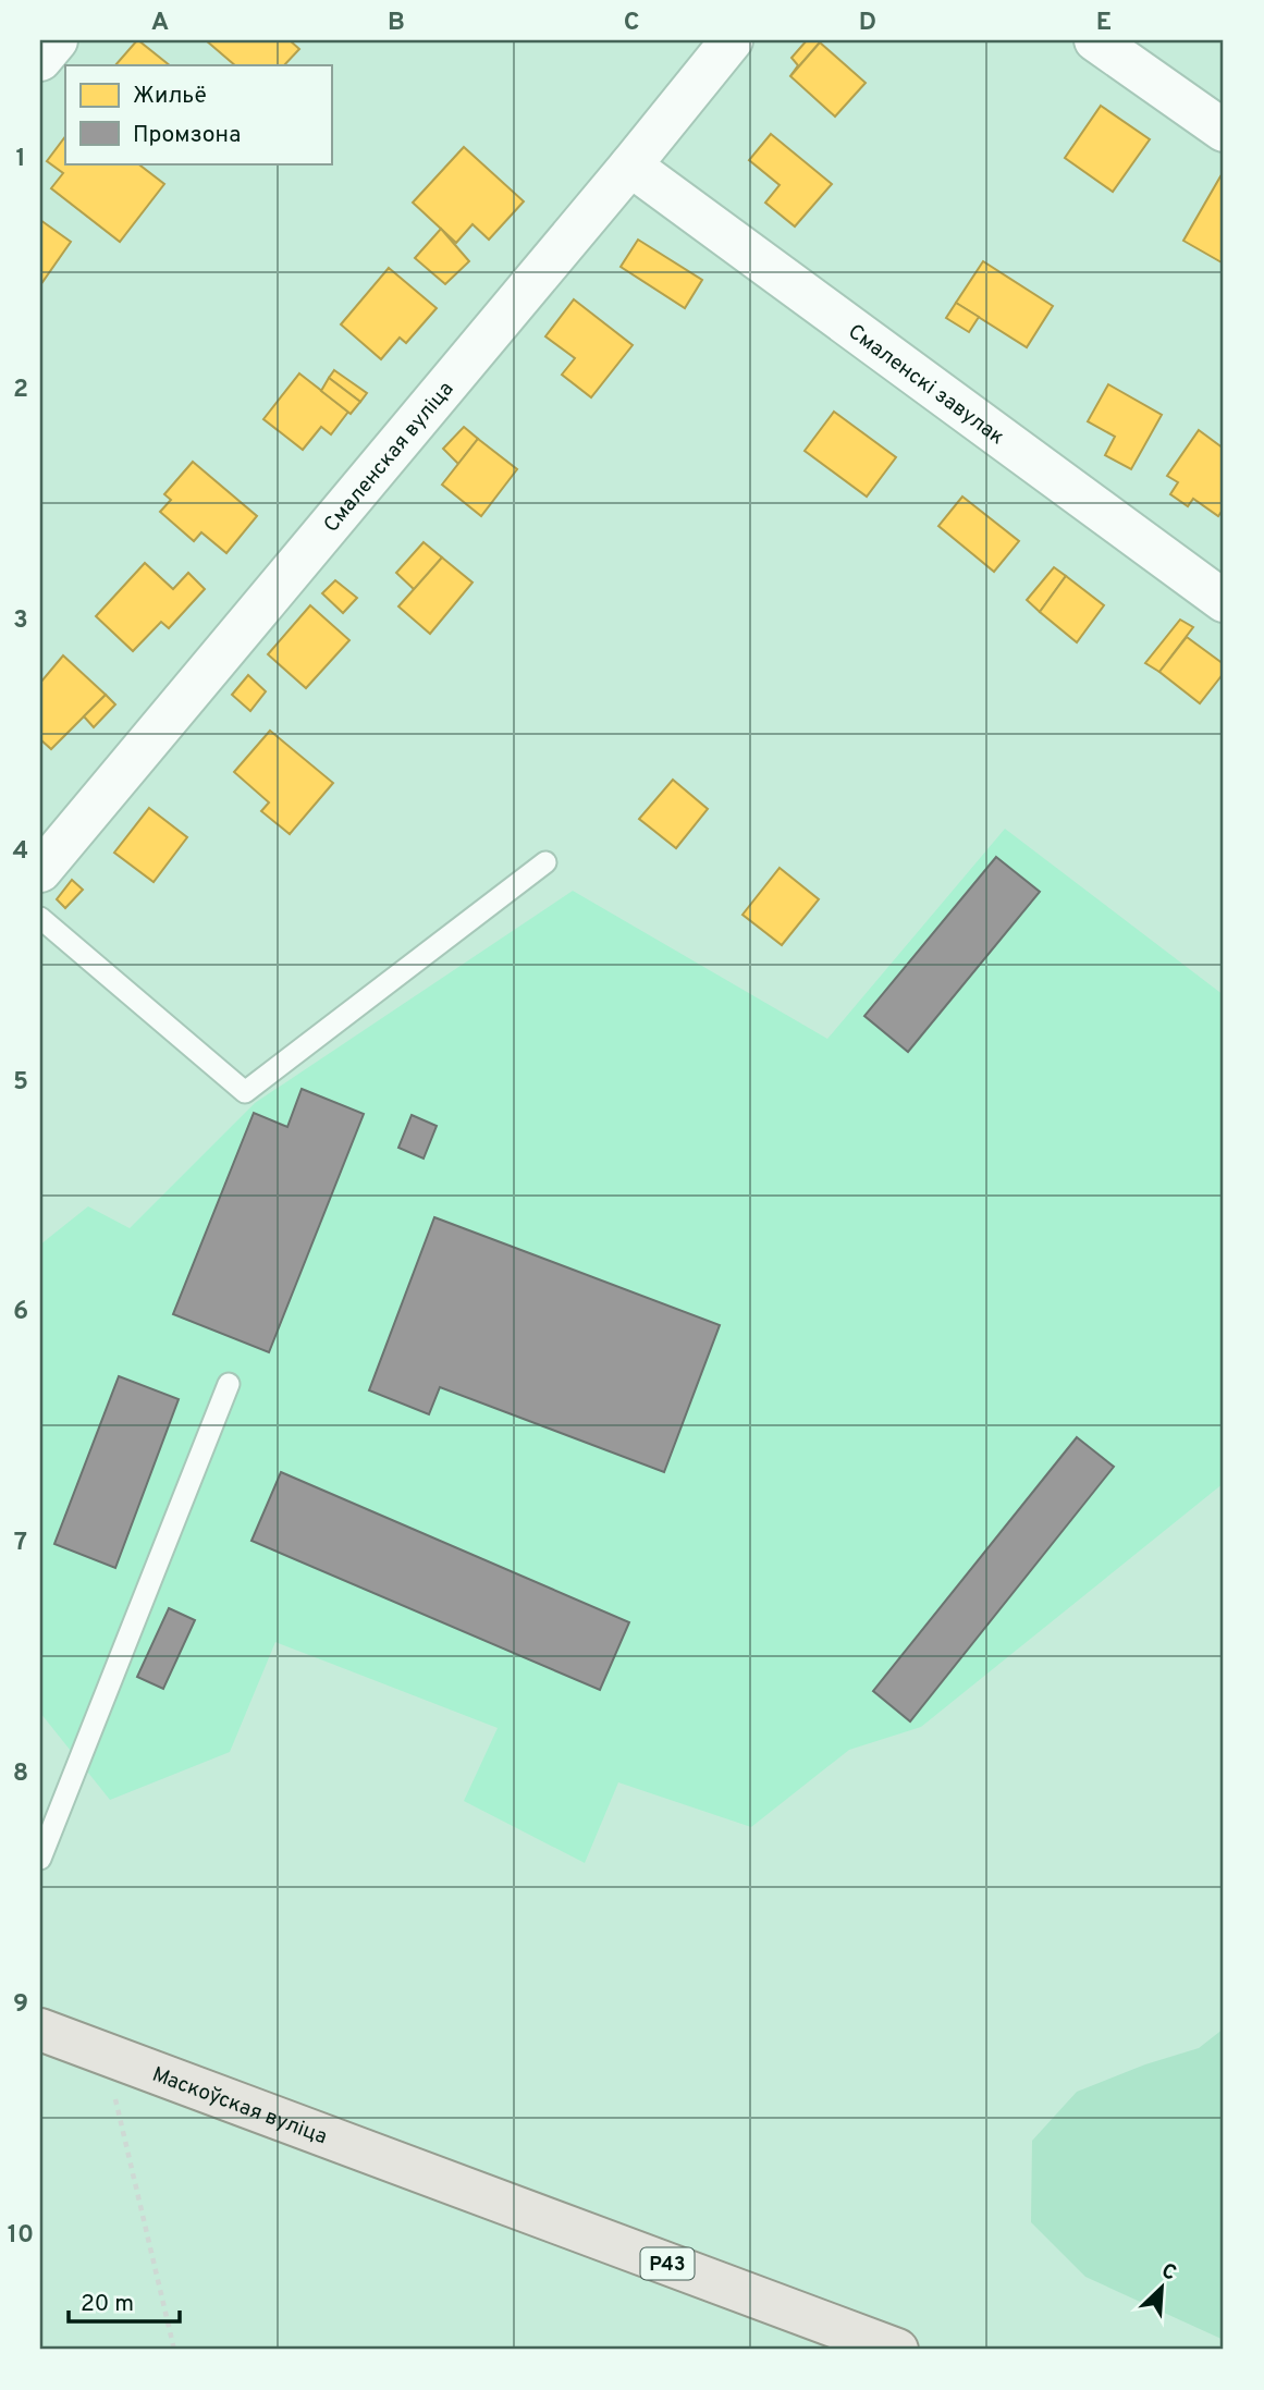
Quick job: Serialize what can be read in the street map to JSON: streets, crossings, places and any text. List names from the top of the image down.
{
  "streets": {
    "main road": ["Маскоўская вуліца", "Р43"],
    "street": ["Смаленскі завулак", "Смаленская вуліца"]
  },
  "crossings": [
    ["Смаленскі завулак", "Смаленская вуліца"]
  ],
  "legend": ["Жильё", "Промзона"],
  "scale_bar": "20 m",
  "north": "top right",
  "grid": {
    "columns": [
      "A",
      "B",
      "C",
      "D",
      "E"
    ],
    "rows": [
      "1",
      "2",
      "3",
      "4",
      "5",
      "6",
      "7",
      "8",
      "9",
      "10"
    ]
  }
}
